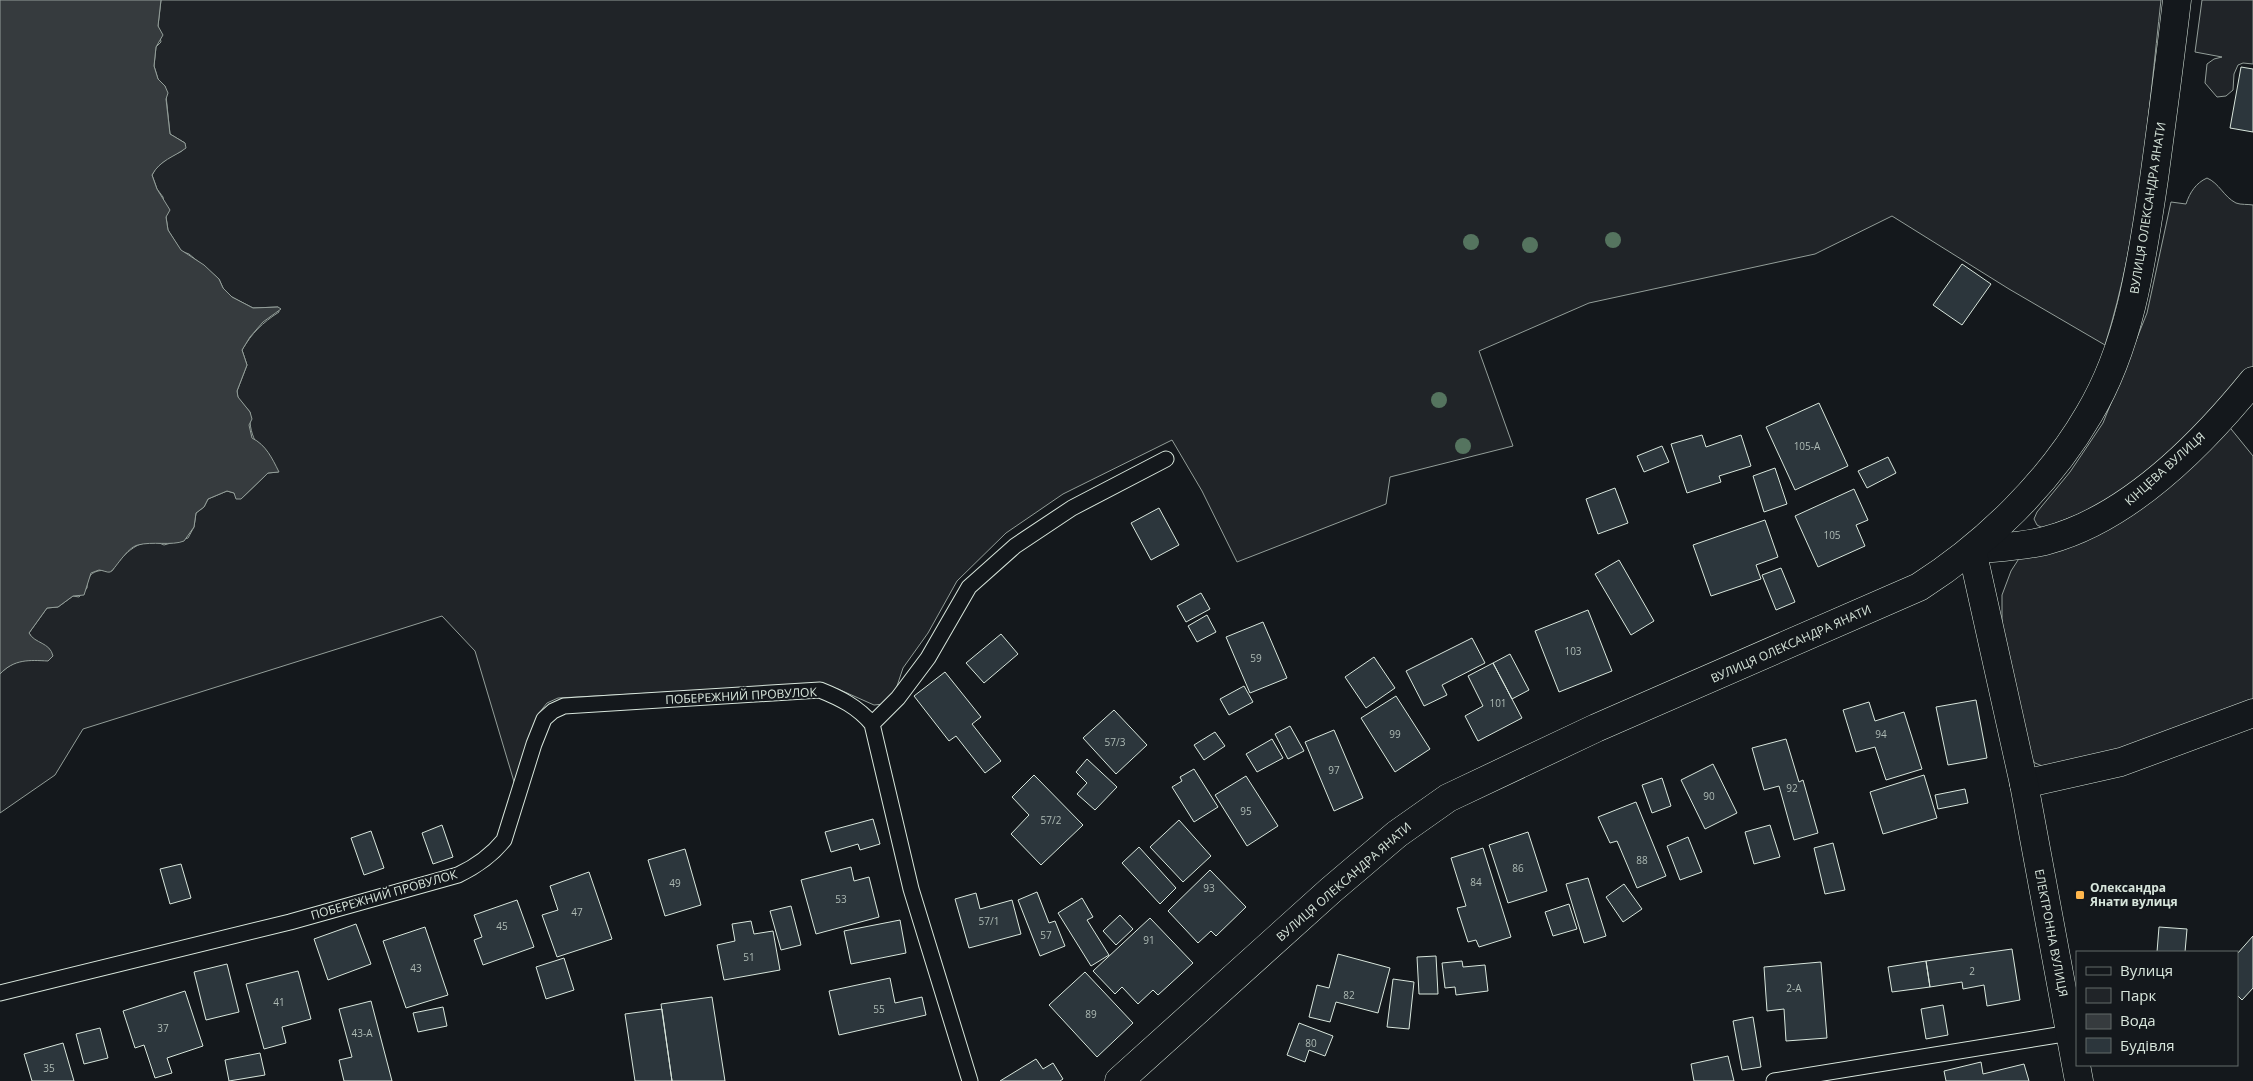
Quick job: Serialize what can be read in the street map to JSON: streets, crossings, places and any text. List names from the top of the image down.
{
  "streets": {
    "street": ["ВУЛИЦЯ ОЛЕКСАНДРА ЯНАТИ", "КІНЦЕВА ВУЛИЦЯ", "ЕЛЕКТРОННА ВУЛИЦЯ"],
    "lane": ["ПОБЕРЕЖНИЙ ПРОВУЛОК"]
  },
  "crossings": [
    ["ВУЛИЦЯ ОЛЕКСАНДРА ЯНАТИ", "КІНЦЕВА ВУЛИЦЯ"],
    ["ВУЛИЦЯ ОЛЕКСАНДРА ЯНАТИ", "ЕЛЕКТРОННА ВУЛИЦЯ"],
    ["КІНЦЕВА ВУЛИЦЯ", "ЕЛЕКТРОННА ВУЛИЦЯ"]
  ],
  "places": {
    "transit": ["Олександра Янати вулиця"]
  },
  "house_numbers": [
    "105-А",
    "105",
    "103",
    "59",
    "101",
    "99",
    "94",
    "57/3",
    "97",
    "92",
    "90",
    "95",
    "57/2",
    "88",
    "86",
    "84",
    "49",
    "93",
    "53",
    "47",
    "57/1",
    "45",
    "57",
    "91",
    "51",
    "43",
    "2",
    "2-А",
    "82",
    "41",
    "55",
    "89",
    "37",
    "43-А",
    "80",
    "35"
  ],
  "legend": [
    "Вулиця",
    "Парк",
    "Вода",
    "Будівля"
  ]
}
